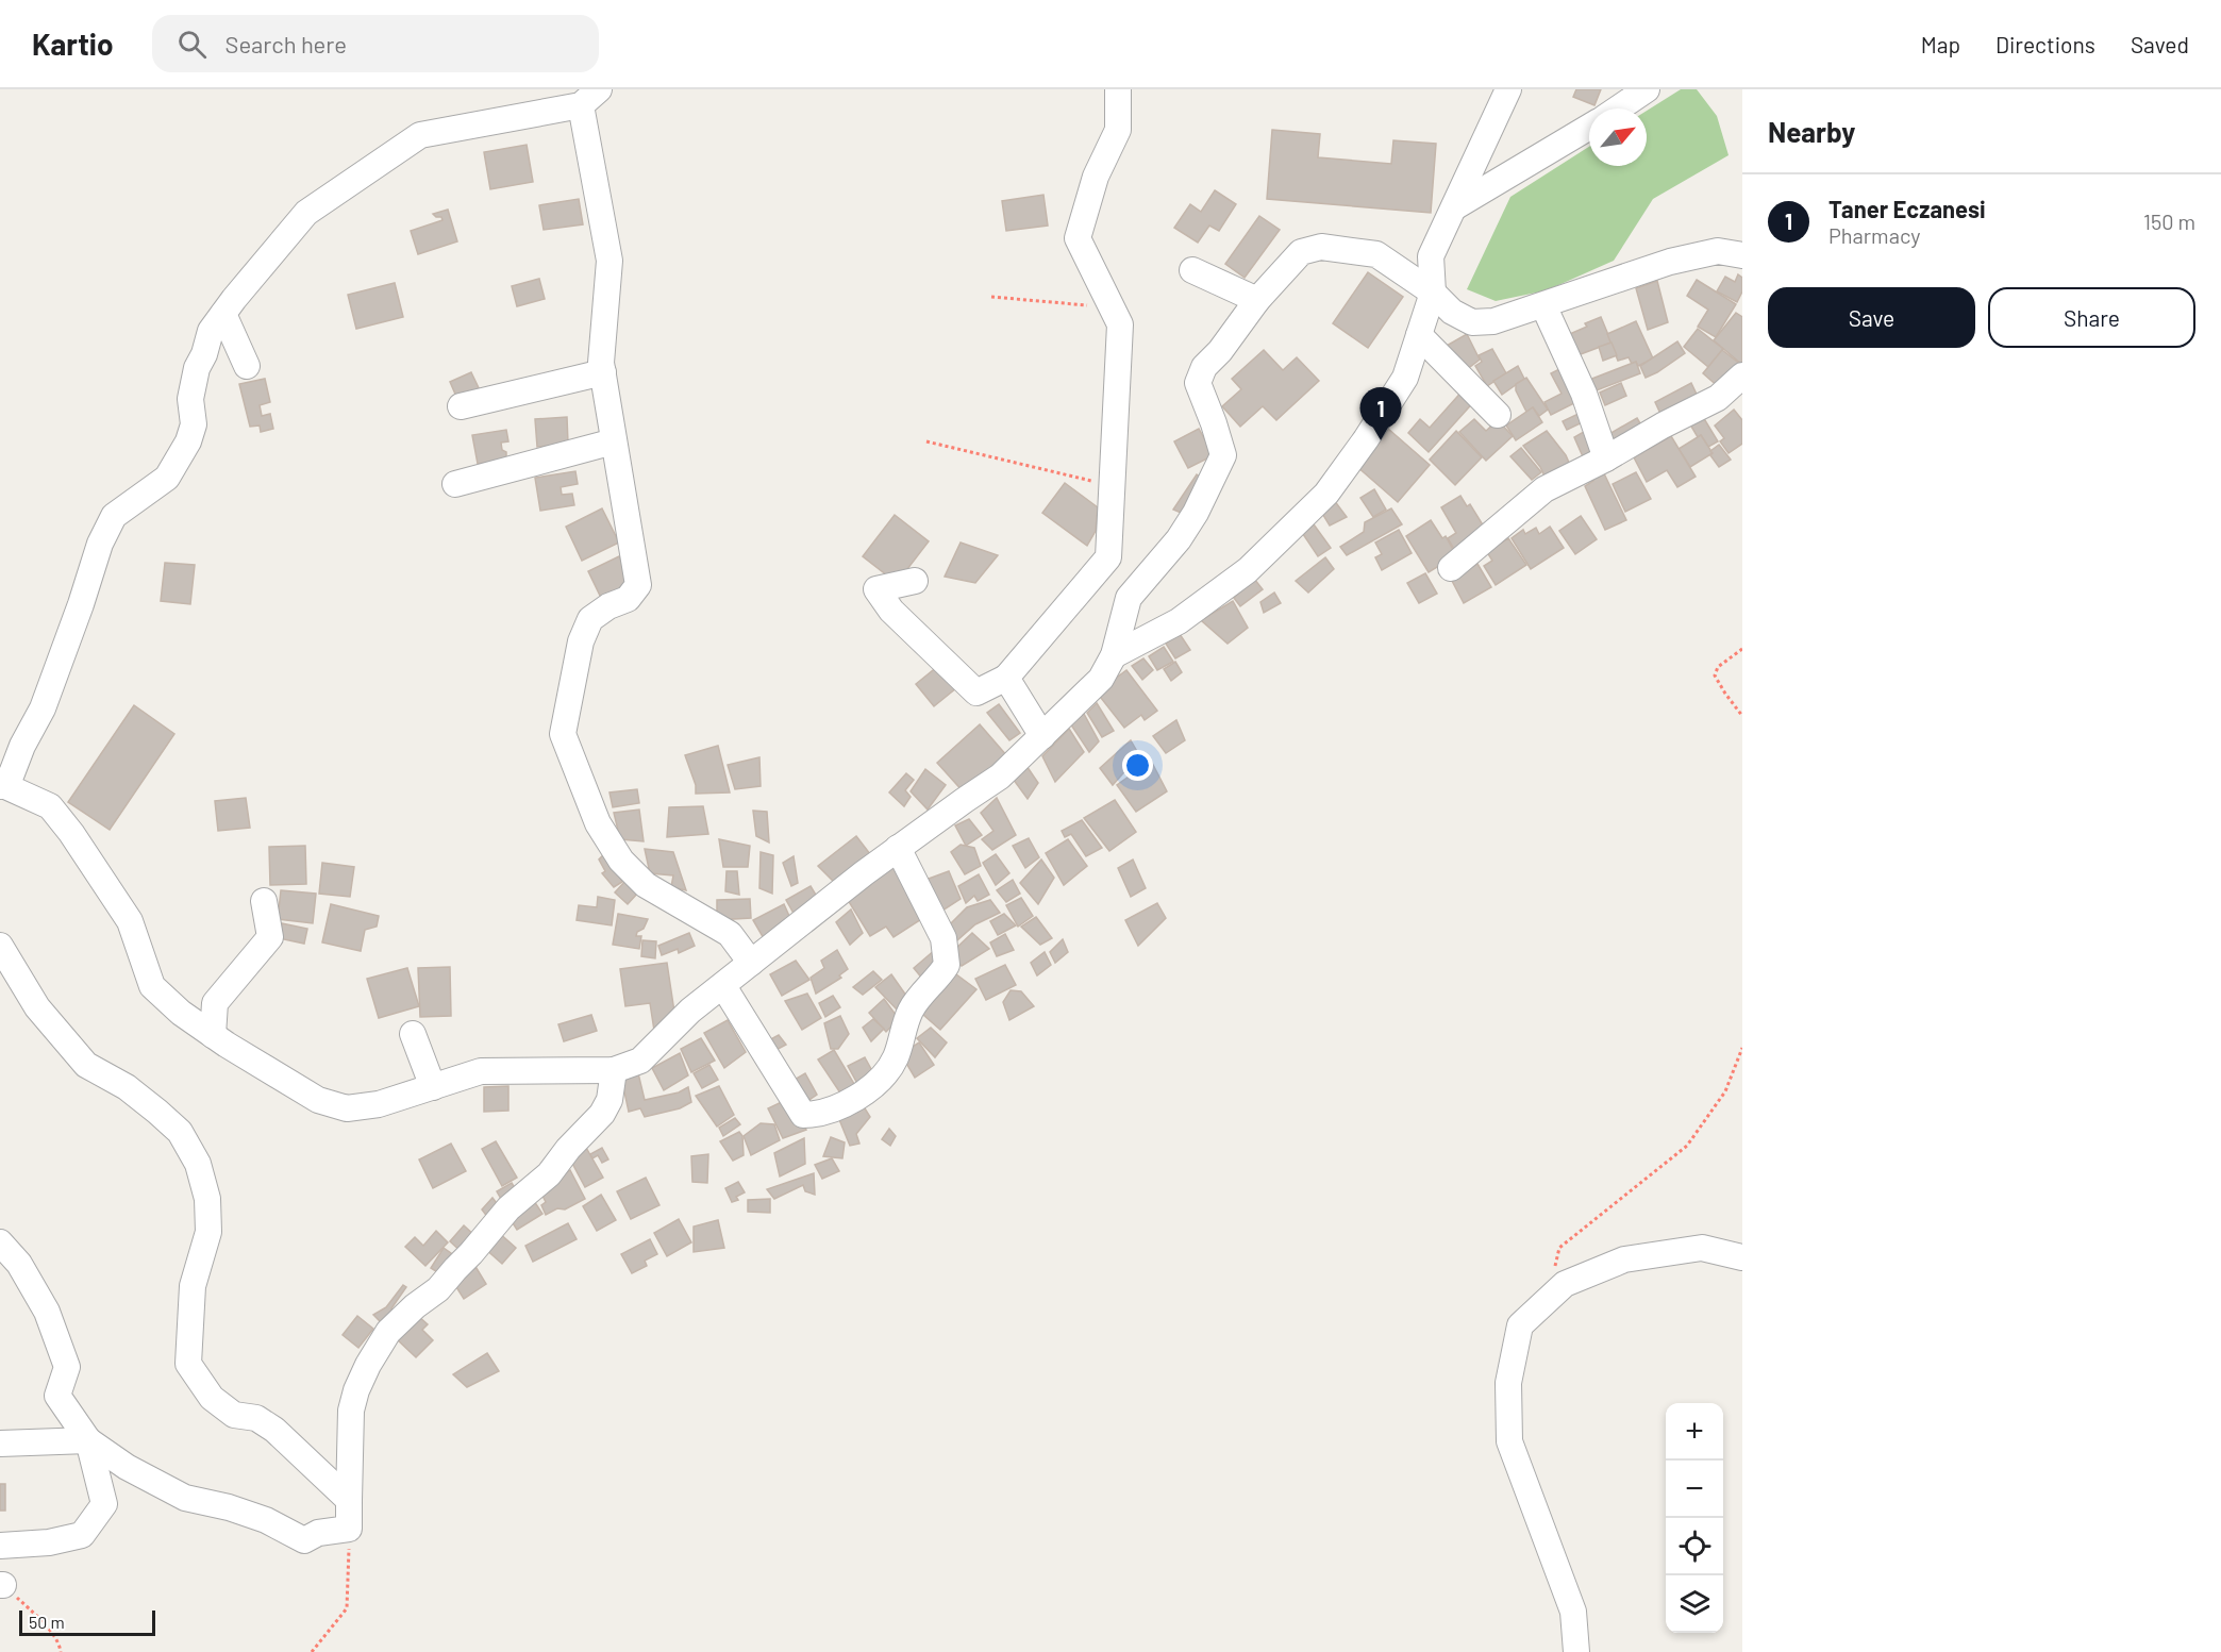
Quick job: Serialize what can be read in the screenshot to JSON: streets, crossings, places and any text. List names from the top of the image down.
{
  "scale_bar": "50 m",
  "north": "top right",
  "page": {
    "header": "Kartio",
    "search": "Search here",
    "nav": ["Map", "Directions", "Saved"],
    "heading": "Nearby",
    "list": [
      {
        "mark": "1",
        "name": "Taner Eczanesi",
        "note": "Pharmacy",
        "value": "150 m"
      }
    ],
    "buttons": ["Save", "Share"],
    "pins": "1",
    "map_buttons": ["+", "−"],
    "scale": "50 m"
  }
}
